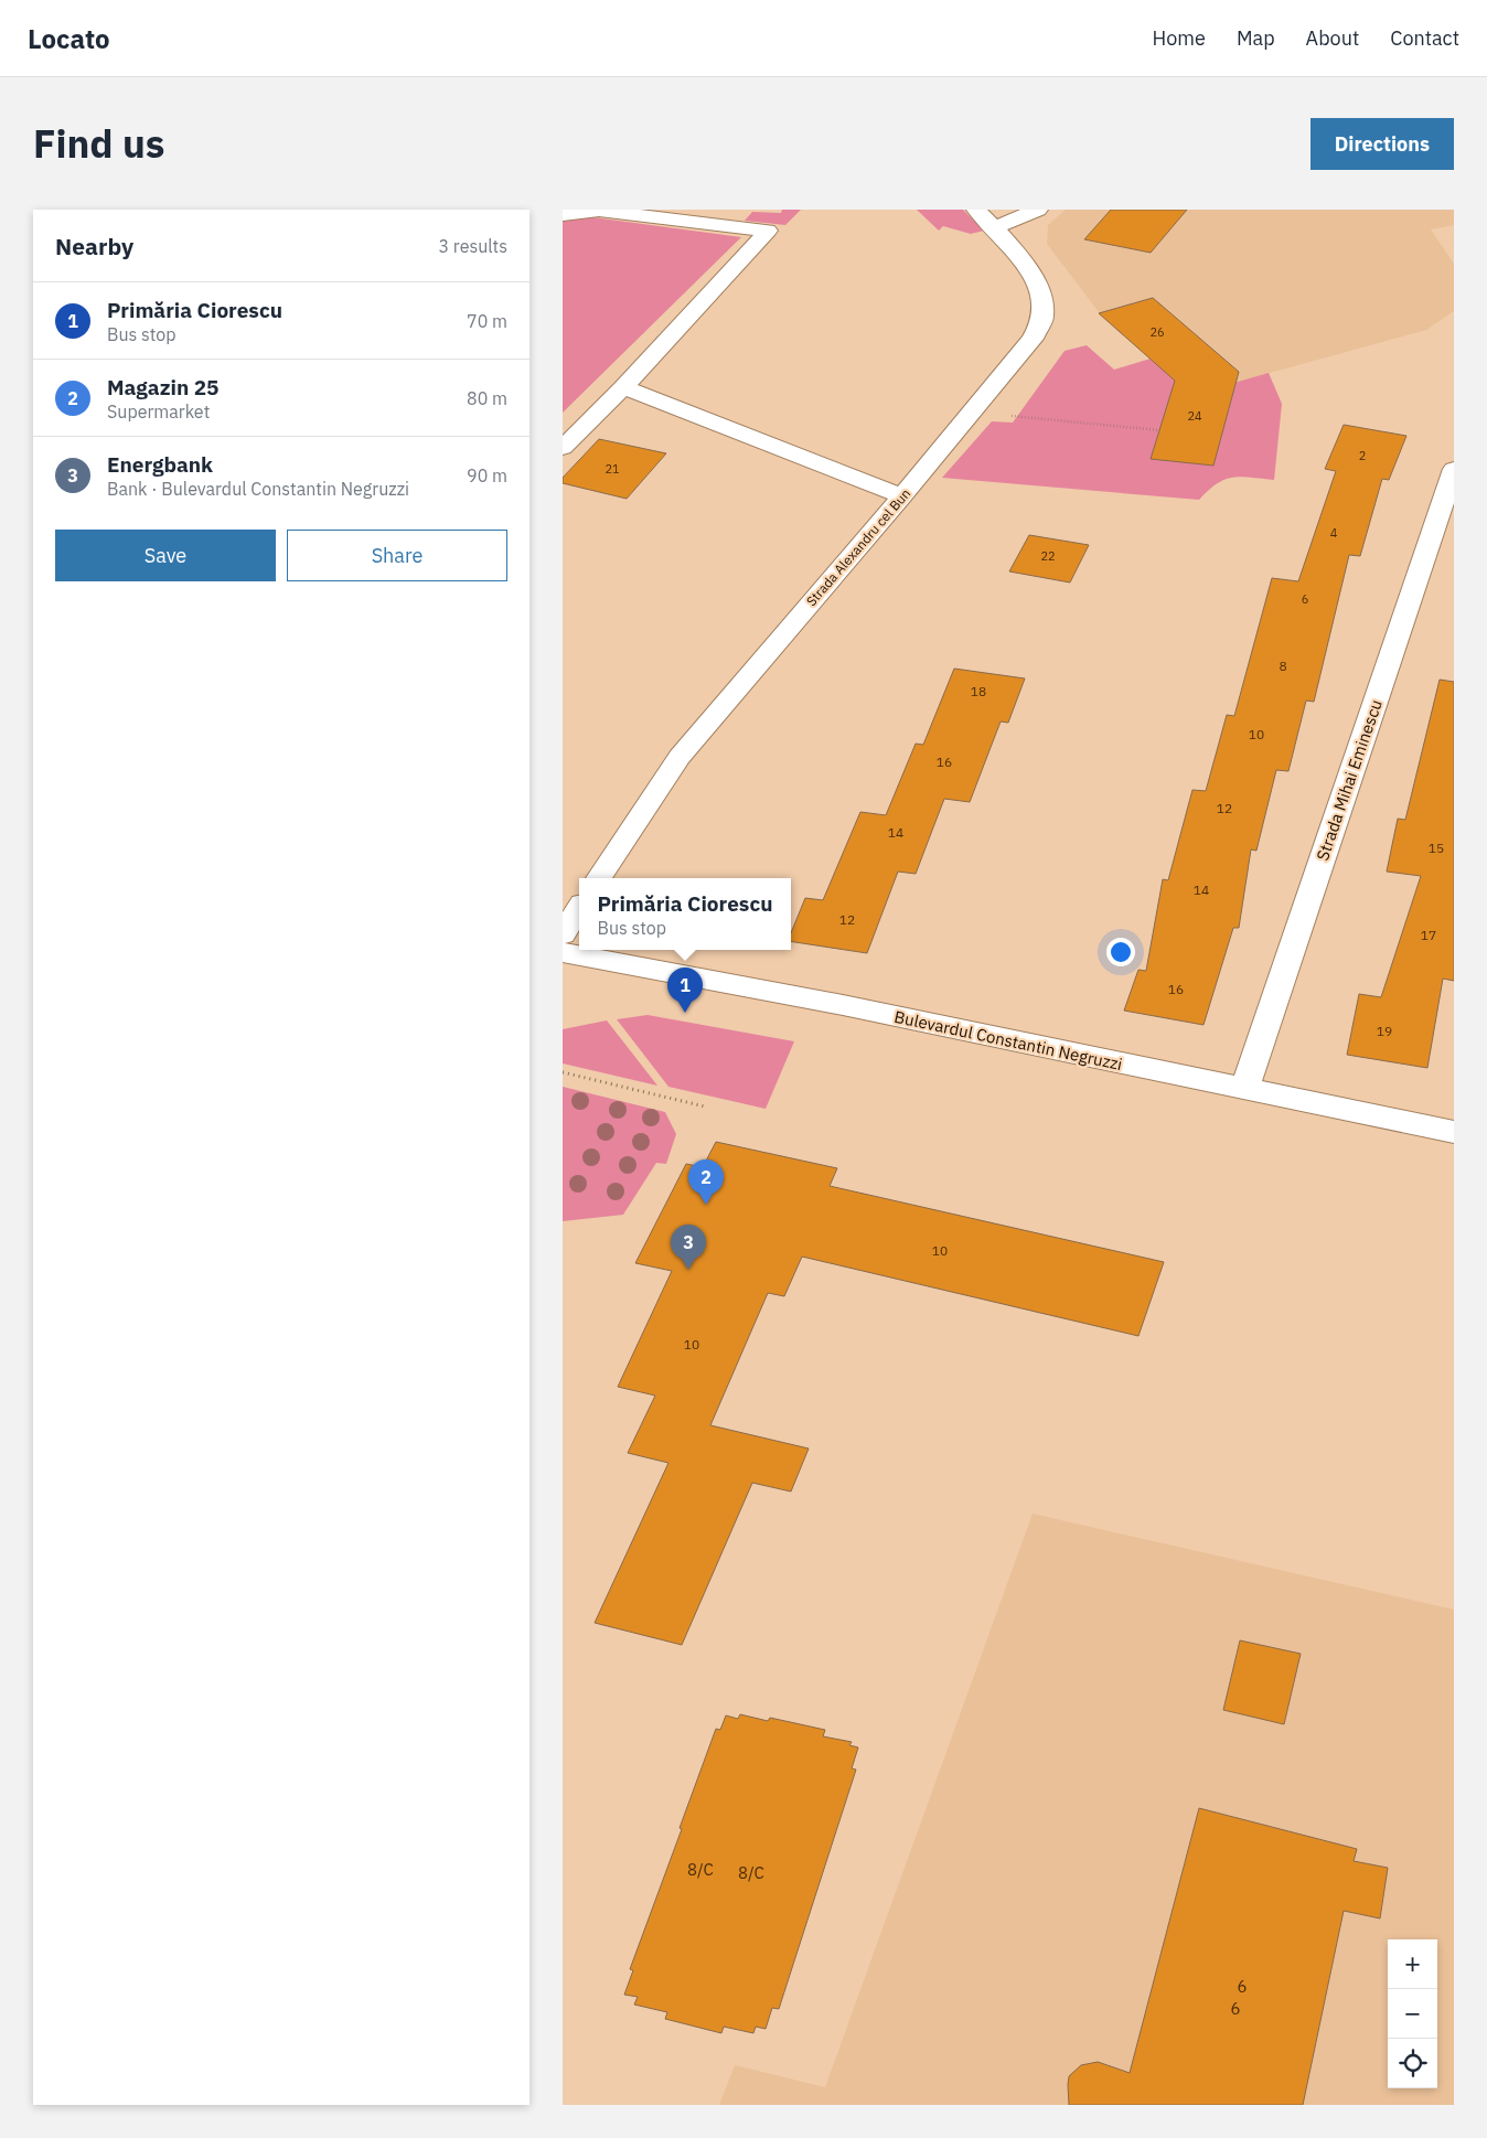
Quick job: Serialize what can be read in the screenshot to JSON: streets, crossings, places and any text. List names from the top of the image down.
{
  "streets": {
    "street": ["Strada Alexandru cel Bun", "Strada Mihai Eminescu", "Bulevardul Constantin Negruzzi"]
  },
  "crossings": [
    ["Strada Mihai Eminescu", "Bulevardul Constantin Negruzzi"]
  ],
  "house_numbers": [
    "26",
    "24",
    "2",
    "21",
    "4",
    "22",
    "6",
    "8",
    "18",
    "10",
    "16",
    "12",
    "14",
    "15",
    "14",
    "12",
    "17",
    "16",
    "19",
    "10",
    "10",
    "8/C",
    "8/C",
    "6",
    "6"
  ],
  "page": {
    "header": "Locato",
    "nav": [
      "Home",
      "Map",
      "About",
      "Contact"
    ],
    "title": "Find us",
    "buttons": [
      "Directions",
      ["Save", "Share"]
    ],
    "heading": ["Nearby", "3 results"],
    "list": [
      {
        "mark": "1",
        "name": "Primăria Ciorescu",
        "note": "Bus stop",
        "value": "70 m"
      },
      {
        "mark": "2",
        "name": "Magazin 25",
        "note": "Supermarket",
        "value": "80 m"
      },
      {
        "mark": "3",
        "name": "Energbank",
        "note": "Bank · Bulevardul Constantin Negruzzi",
        "value": "90 m"
      }
    ],
    "popup": ["Primăria Ciorescu", "Bus stop"],
    "pins": ["1", "2", "3"],
    "map_buttons": ["+", "−"]
  }
}
